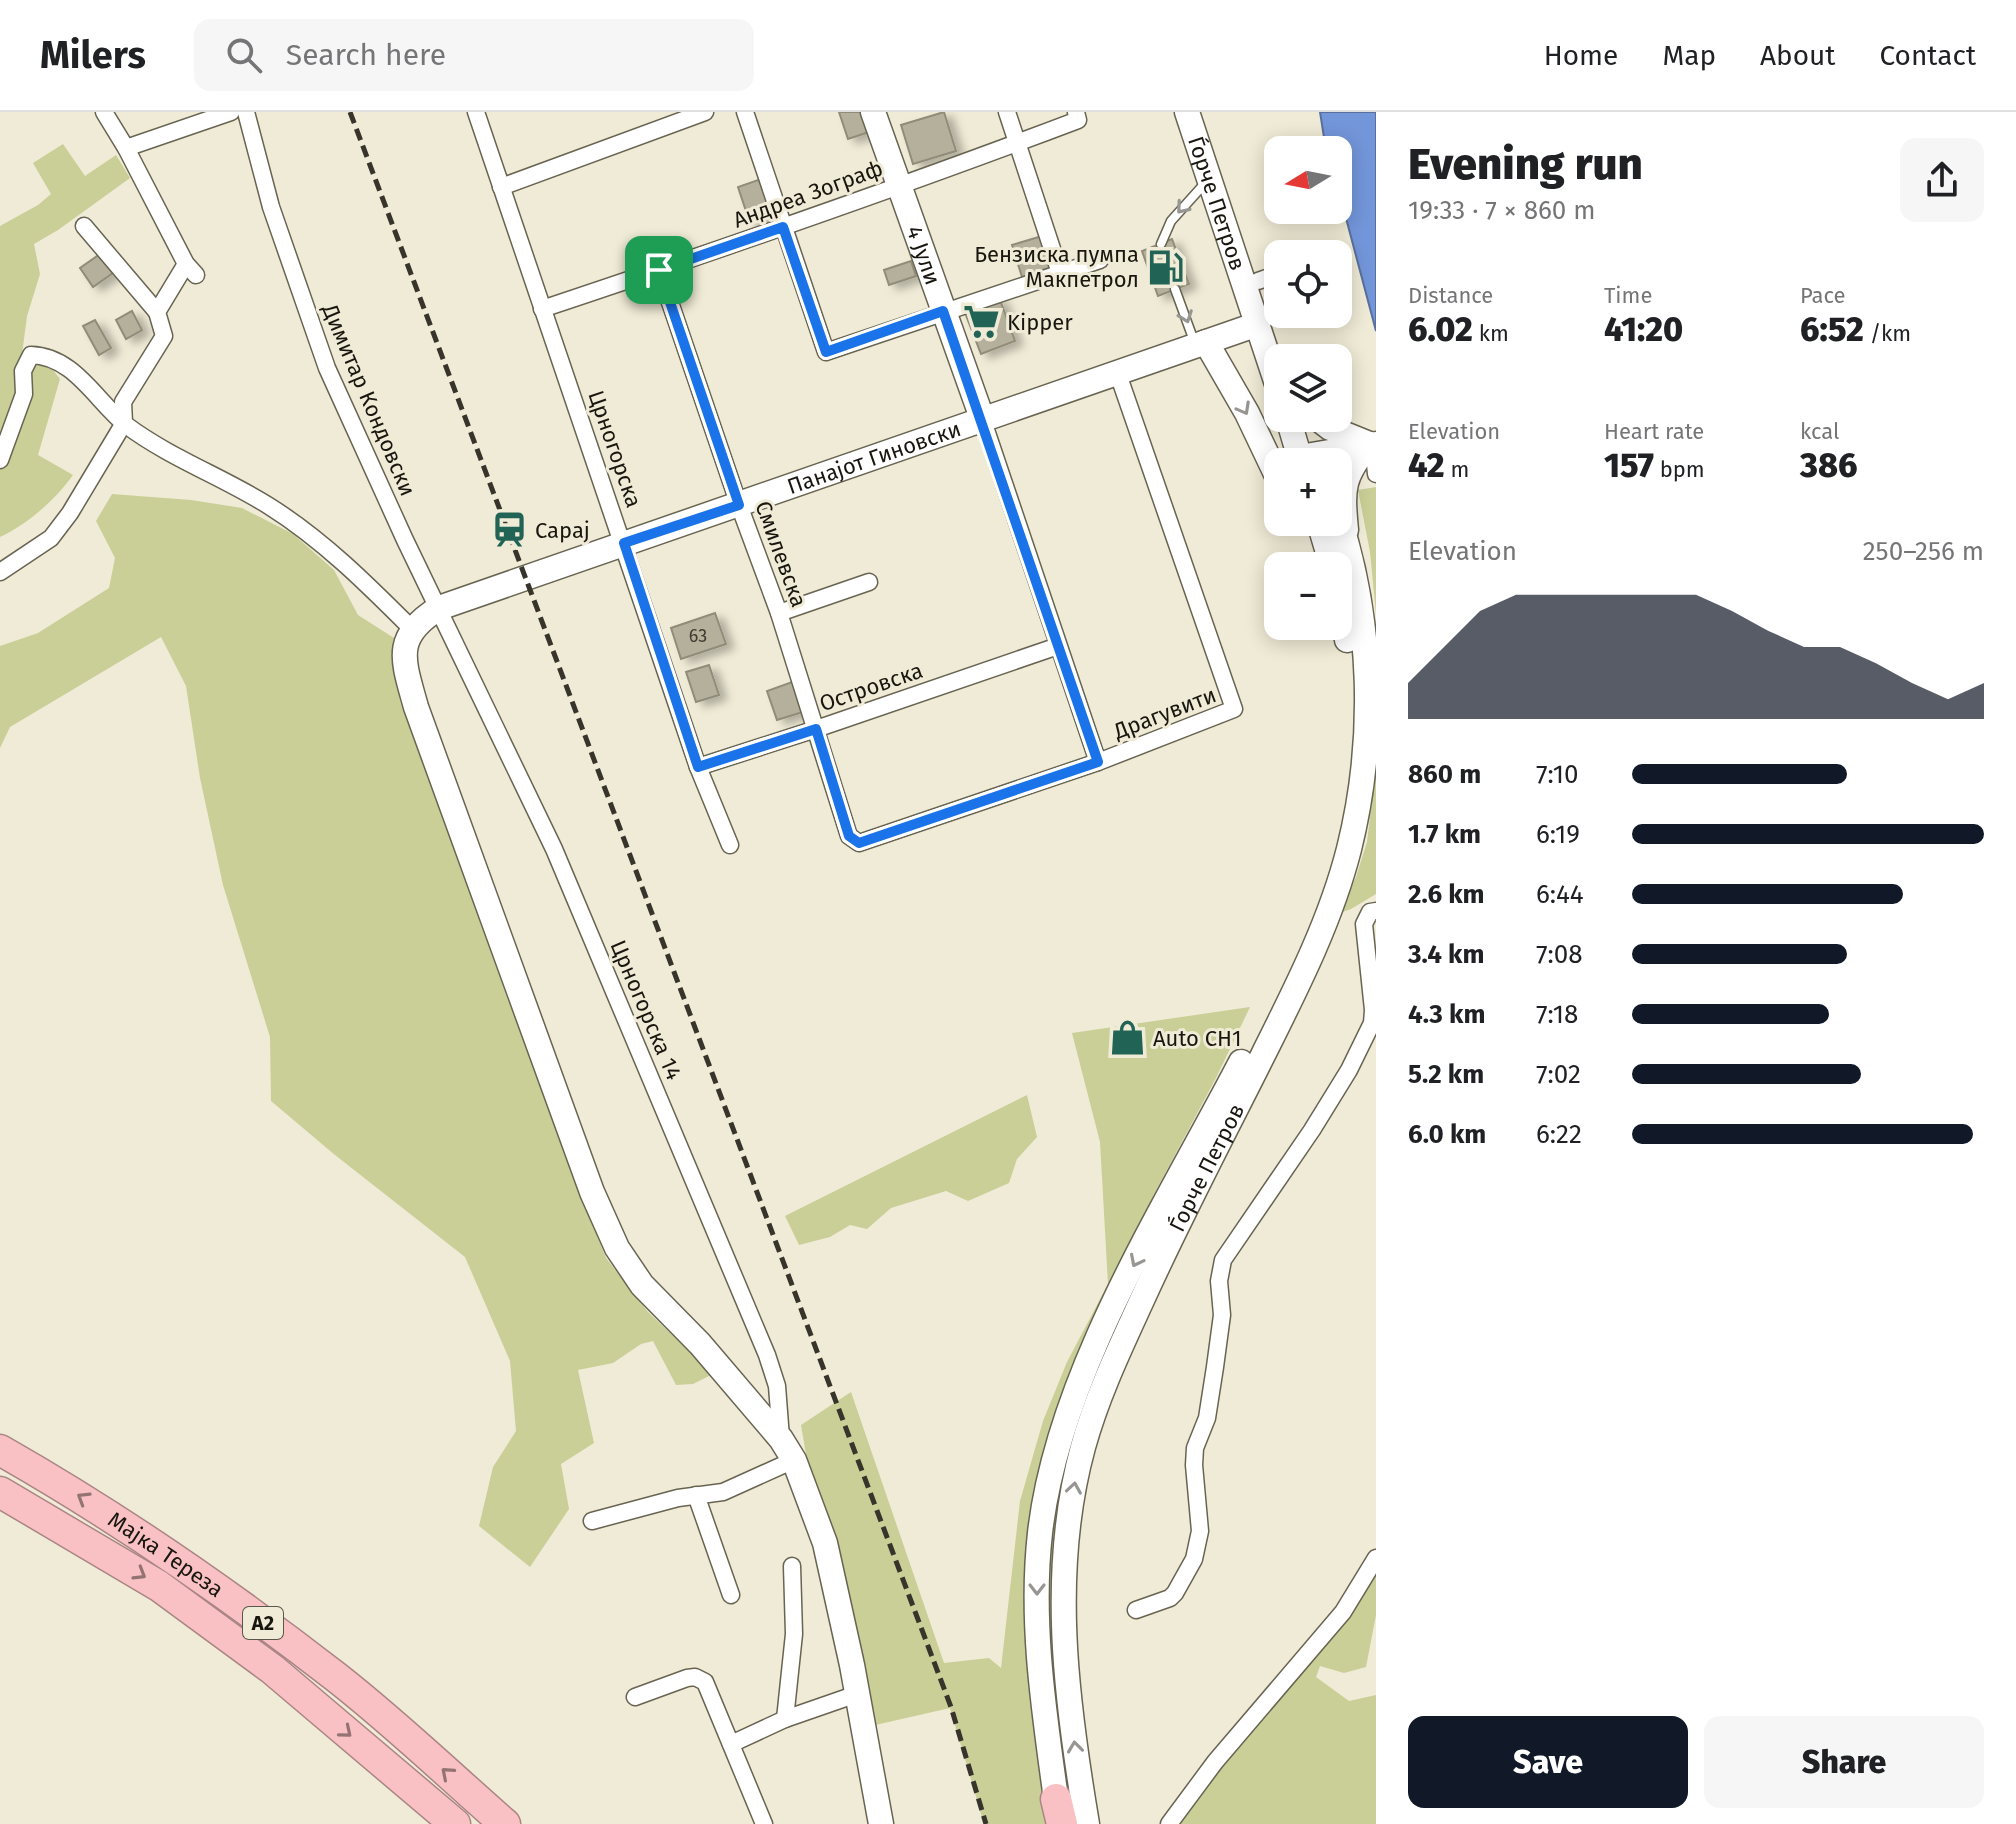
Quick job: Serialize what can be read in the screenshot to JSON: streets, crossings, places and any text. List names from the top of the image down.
{
  "streets": {
    "highway": ["Мајка Тереза", "A2"],
    "main road": ["Ѓорче Петров", "4 Јули", "Панајот Гиновски"],
    "street": [
      "Андреа Зограф",
      "Димитар Кондовски",
      "Црногорска",
      "Смилевска",
      "Островска",
      "Драгувити",
      "Црногорска 14"
    ]
  },
  "crossings": [
    ["Андреа Зограф", "4 Јули"],
    ["Андреа Зограф", "Црногорска"],
    ["Андреа Зограф", "Смилевска"],
    ["4 Јули", "Панајот Гиновски"],
    ["4 Јули", "Островска"],
    ["4 Јули", "Драгувити"],
    ["Димитар Кондовски", "Панајот Гиновски"],
    ["Димитар Кондовски", "Црногорска 14"],
    ["Црногорска", "Панајот Гиновски"],
    ["Црногорска", "Островска"],
    ["Панајот Гиновски", "Смилевска"],
    ["Панајот Гиновски", "Драгувити"],
    ["Панајот Гиновски", "Црногорска 14"],
    ["Смилевска", "Островска"],
    ["Смилевска", "Драгувити"]
  ],
  "places": {
    "fuel station": ["Бензиска пумпа Макпетрол"],
    "supermarket": ["Kipper"],
    "station": ["Сарај"],
    "shop": ["Auto CH1"]
  },
  "house_numbers": ["63"],
  "north": "left",
  "page": {
    "header": "Milers",
    "search": "Search here",
    "nav": [
      "Home",
      "Map",
      "About",
      "Contact"
    ],
    "heading": ["Evening run", "19:33 · 7 × 860 m"],
    "map_buttons": ["+", "−"],
    "stats": [
      ["Distance", "6.02 km"],
      ["Time", "41:20"],
      ["Pace", "6:52 /km"],
      ["Elevation", "42 m"],
      ["Heart rate", "157 bpm"],
      ["kcal", "386"]
    ],
    "chart": ["Elevation", "250–256 m"],
    "list": [
      {
        "name": "860 m",
        "note": "7:10"
      },
      {
        "name": "1.7 km",
        "note": "6:19"
      },
      {
        "name": "2.6 km",
        "note": "6:44"
      },
      {
        "name": "3.4 km",
        "note": "7:08"
      },
      {
        "name": "4.3 km",
        "note": "7:18"
      },
      {
        "name": "5.2 km",
        "note": "7:02"
      },
      {
        "name": "6.0 km",
        "note": "6:22"
      }
    ],
    "buttons": ["Save", "Share"]
  }
}
